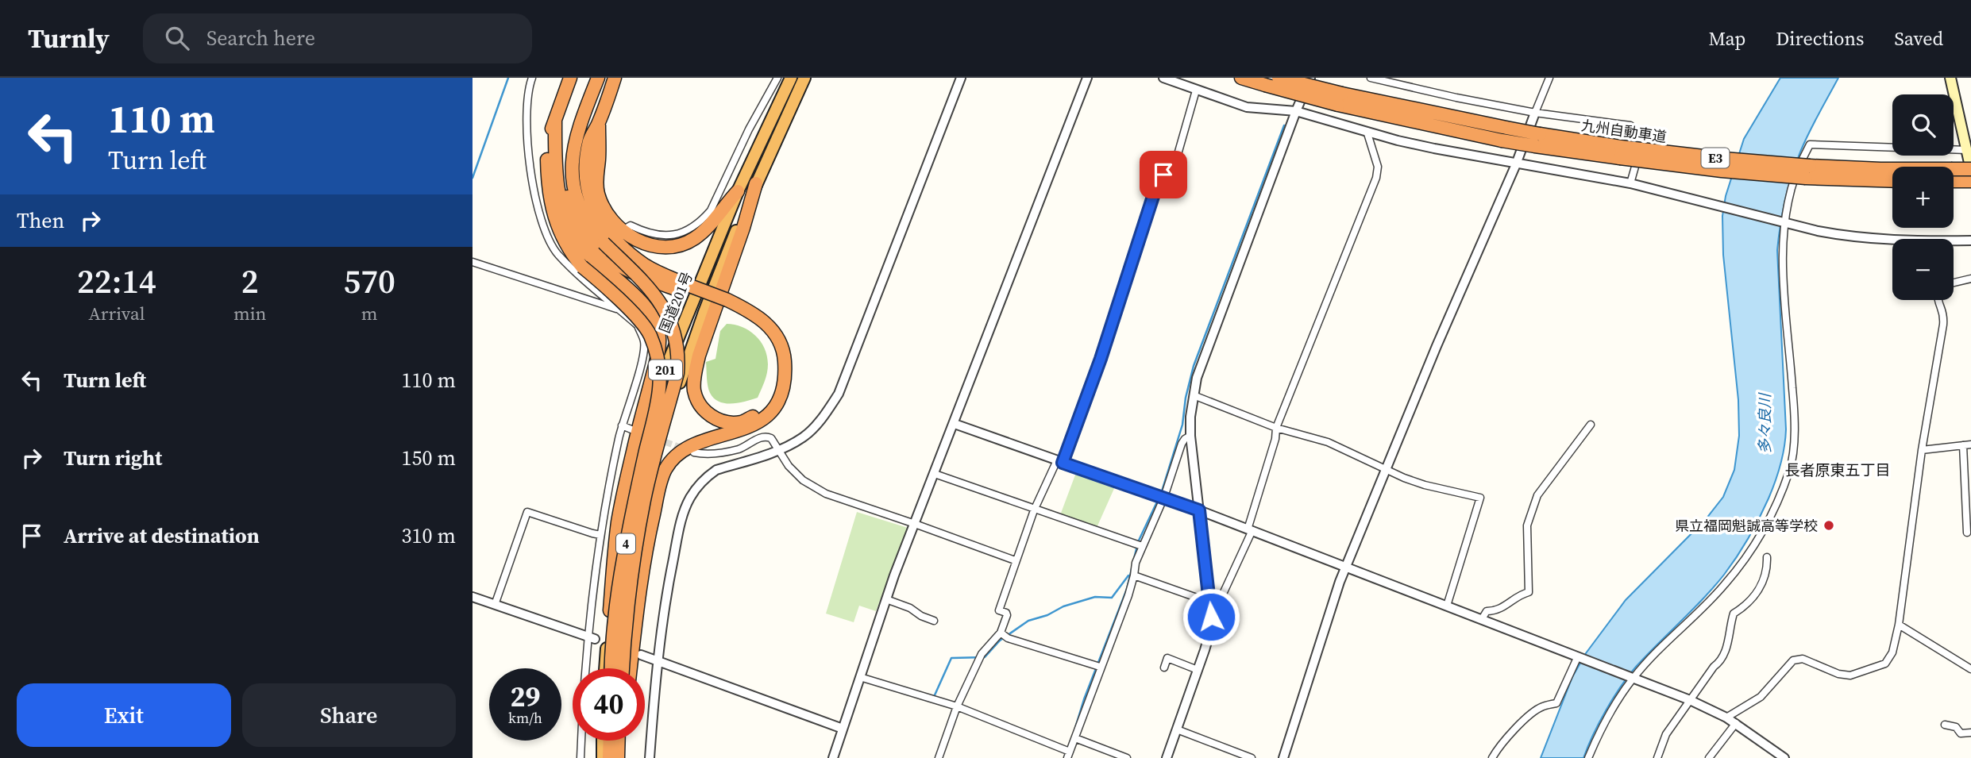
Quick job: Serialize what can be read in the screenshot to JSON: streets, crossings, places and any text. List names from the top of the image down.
{
  "streets": {
    "highway": [
      "九州自動車道",
      "E3",
      "国道201号",
      "201",
      "4"
    ]
  },
  "districts": ["長者原東五丁目"],
  "water": ["多々良川"],
  "places": ["県立福岡魁誠高等学校"],
  "page": {
    "header": "Turnly",
    "search": "Search here",
    "nav": ["Map", "Directions", "Saved"],
    "turn": ["110 m", "Turn left"],
    "map_buttons": ["+", "−"],
    "then": "Then",
    "eta": [
      "22:14",
      "Arrival",
      "2",
      "min",
      "570",
      "m"
    ],
    "list": [
      {
        "name": "Turn left",
        "value": "110 m"
      },
      {
        "name": "Turn right",
        "value": "150 m"
      },
      {
        "name": "Arrive at destination",
        "value": "310 m"
      }
    ],
    "speed": "29 km/h",
    "limit": "40",
    "buttons": ["Exit", "Share"]
  }
}
